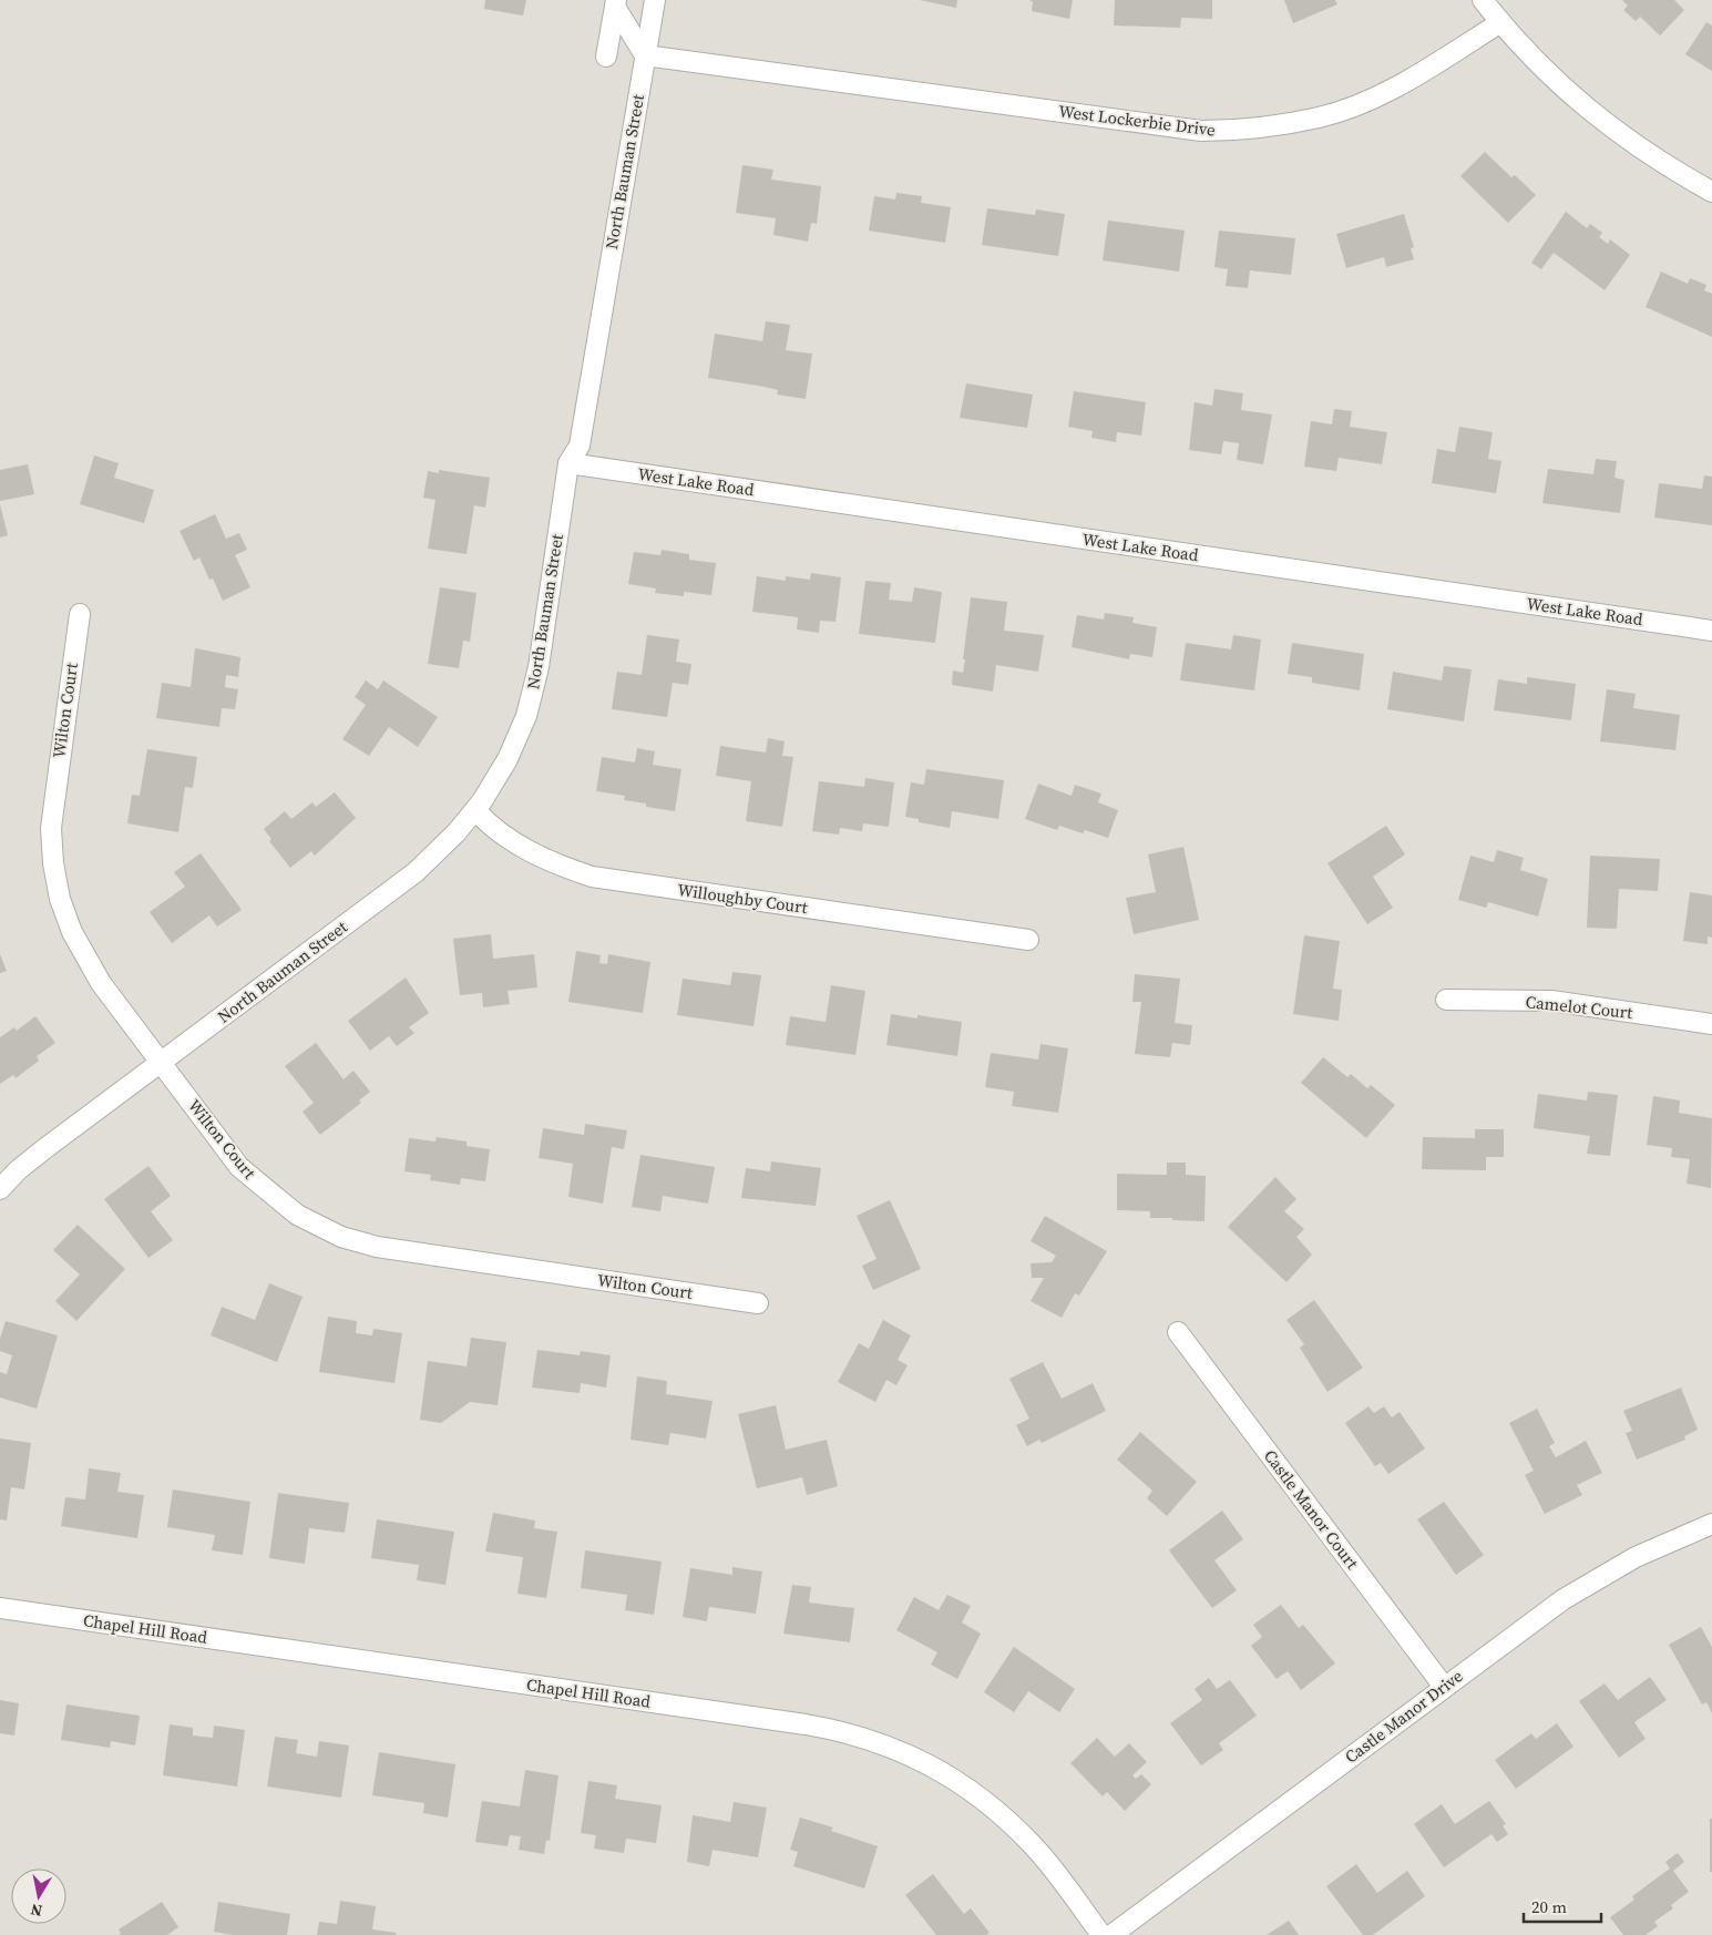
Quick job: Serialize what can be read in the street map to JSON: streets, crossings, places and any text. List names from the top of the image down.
{
  "streets": {
    "street": [
      "West Lockerbie Drive",
      "North Bauman Street",
      "West Lake Road",
      "Wilton Court",
      "Willoughby Court",
      "Camelot Court",
      "Castle Manor Court",
      "Chapel Hill Road",
      "Castle Manor Drive"
    ]
  },
  "crossings": [
    ["West Lockerbie Drive", "North Bauman Street"],
    ["North Bauman Street", "West Lake Road"],
    ["North Bauman Street", "Wilton Court"],
    ["North Bauman Street", "Willoughby Court"],
    ["Castle Manor Court", "Castle Manor Drive"]
  ],
  "scale_bar": "20 m",
  "north": "bottom"
}
